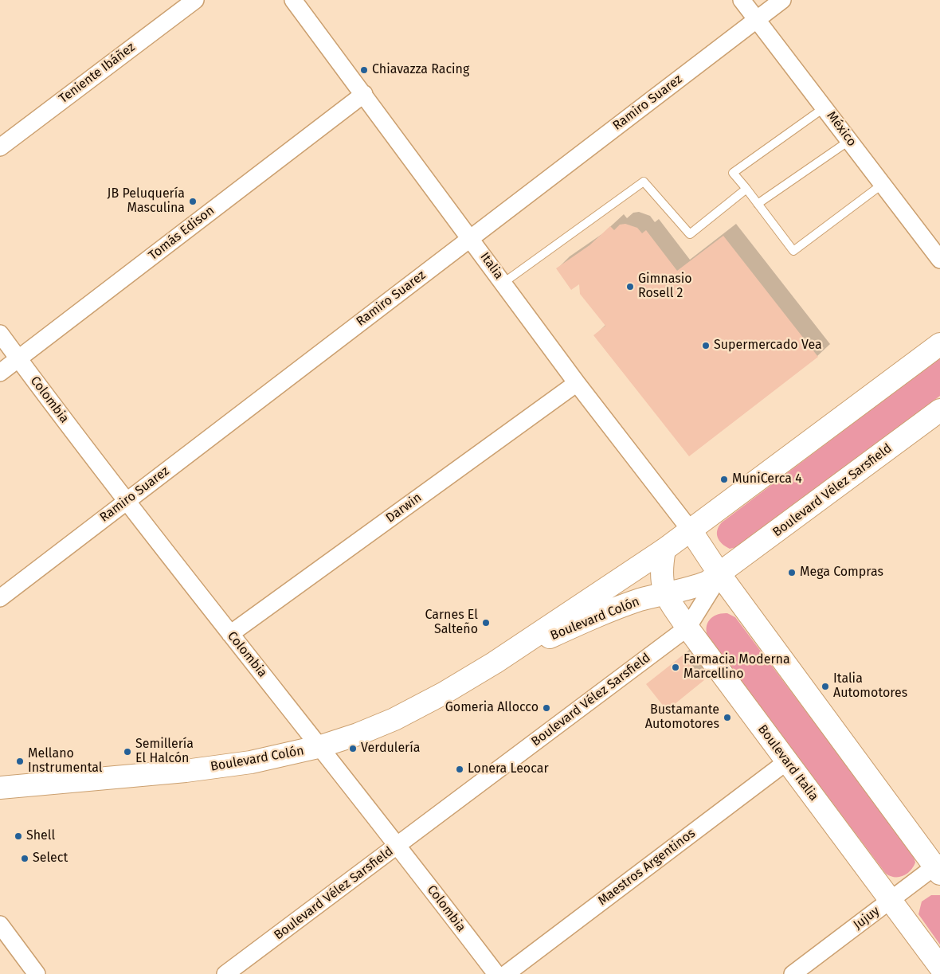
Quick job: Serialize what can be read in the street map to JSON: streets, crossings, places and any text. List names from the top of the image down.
{
  "streets": {
    "main road": ["Boulevard Vélez Sarsfield", "Boulevard Colón", "Boulevard Italia"],
    "street": [
      "Teniente Ibáñez",
      "Ramiro Suarez",
      "México",
      "Tomás Edison",
      "Italia",
      "Colombia",
      "Darwin",
      "Maestros Argentinos",
      "Jujuy"
    ]
  },
  "crossings": [
    ["Ramiro Suarez", "México"],
    ["Ramiro Suarez", "Italia"],
    ["Ramiro Suarez", "Colombia"],
    ["Tomás Edison", "Italia"],
    ["Tomás Edison", "Colombia"],
    ["Italia", "Darwin"],
    ["Colombia", "Boulevard Vélez Sarsfield"],
    ["Colombia", "Darwin"],
    ["Colombia", "Boulevard Colón"],
    ["Boulevard Vélez Sarsfield", "Boulevard Colón"],
    ["Boulevard Vélez Sarsfield", "Boulevard Italia"],
    ["Boulevard Colón", "Boulevard Italia"],
    ["Boulevard Italia", "Maestros Argentinos"],
    ["Boulevard Italia", "Jujuy"]
  ],
  "places": [
    "Chiavazza Racing",
    "JB Peluquería Masculina",
    "Gimnasio Rosell 2",
    "Supermercado Vea",
    "MuniCerca 4",
    "Mega Compras",
    "Carnes El Salteño",
    "Farmacia Moderna Marcellino",
    "Italia Automotores",
    "Gomeria Allocco",
    "Bustamante Automotores",
    "Verdulería",
    "Semillería El Halcón",
    "Mellano Instrumental",
    "Lonera Leocar",
    "Shell",
    "Select"
  ]
}
